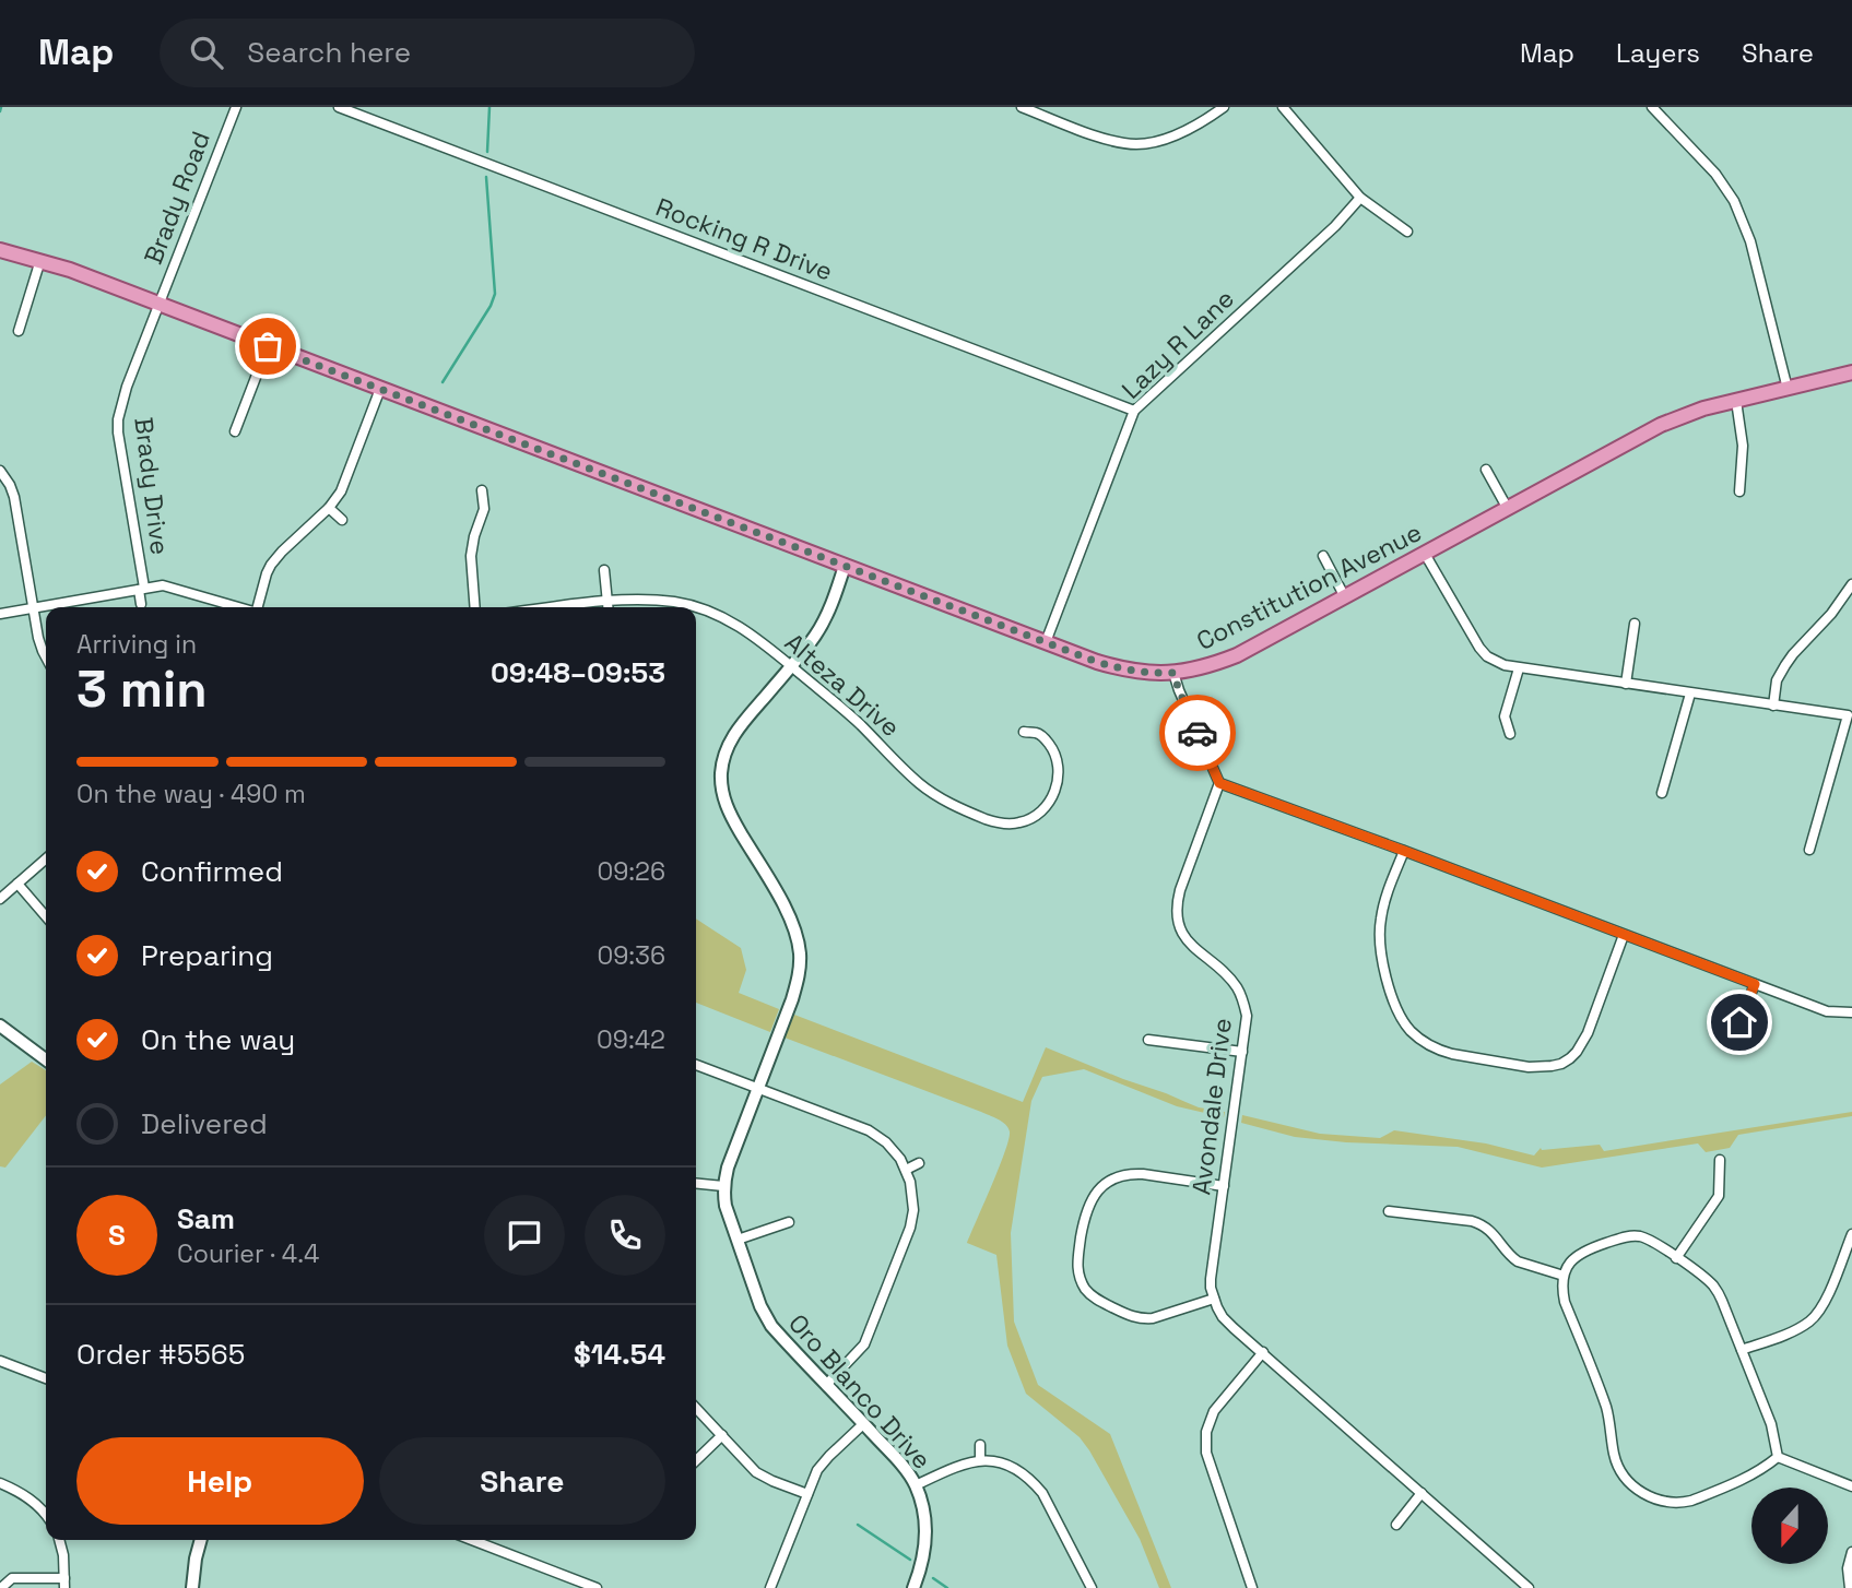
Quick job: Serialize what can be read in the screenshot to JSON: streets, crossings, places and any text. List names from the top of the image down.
{
  "streets": {
    "main road": ["Constitution Avenue"],
    "street": [
      "Brady Road",
      "Rocking R Drive",
      "Lazy R Lane",
      "Brady Drive",
      "Alteza Drive",
      "Avondale Drive",
      "Oro Blanco Drive"
    ]
  },
  "crossings": [
    ["Brady Road", "Brady Drive"],
    ["Brady Road", "Constitution Avenue"],
    ["Rocking R Drive", "Lazy R Lane"],
    ["Lazy R Lane", "Constitution Avenue"],
    ["Brady Drive", "Constitution Avenue"],
    ["Constitution Avenue", "Oro Blanco Drive"],
    ["Alteza Drive", "Oro Blanco Drive"]
  ],
  "north": "bottom",
  "page": {
    "header": "Map",
    "search": "Search here",
    "nav": ["Map", "Layers", "Share"],
    "heading": ["3 min", "Arriving in", "09:48–09:53"],
    "panel": [
      "Sam",
      "Courier · 4.4",
      "Order #5565",
      "$14.54"
    ],
    "bar": "On the way · 490 m",
    "list": [
      ["Confirmed", "09:26"],
      ["Preparing", "09:36"],
      ["On the way", "09:42"],
      "Delivered"
    ],
    "round": "S",
    "buttons": ["Help", "Share"]
  }
}
